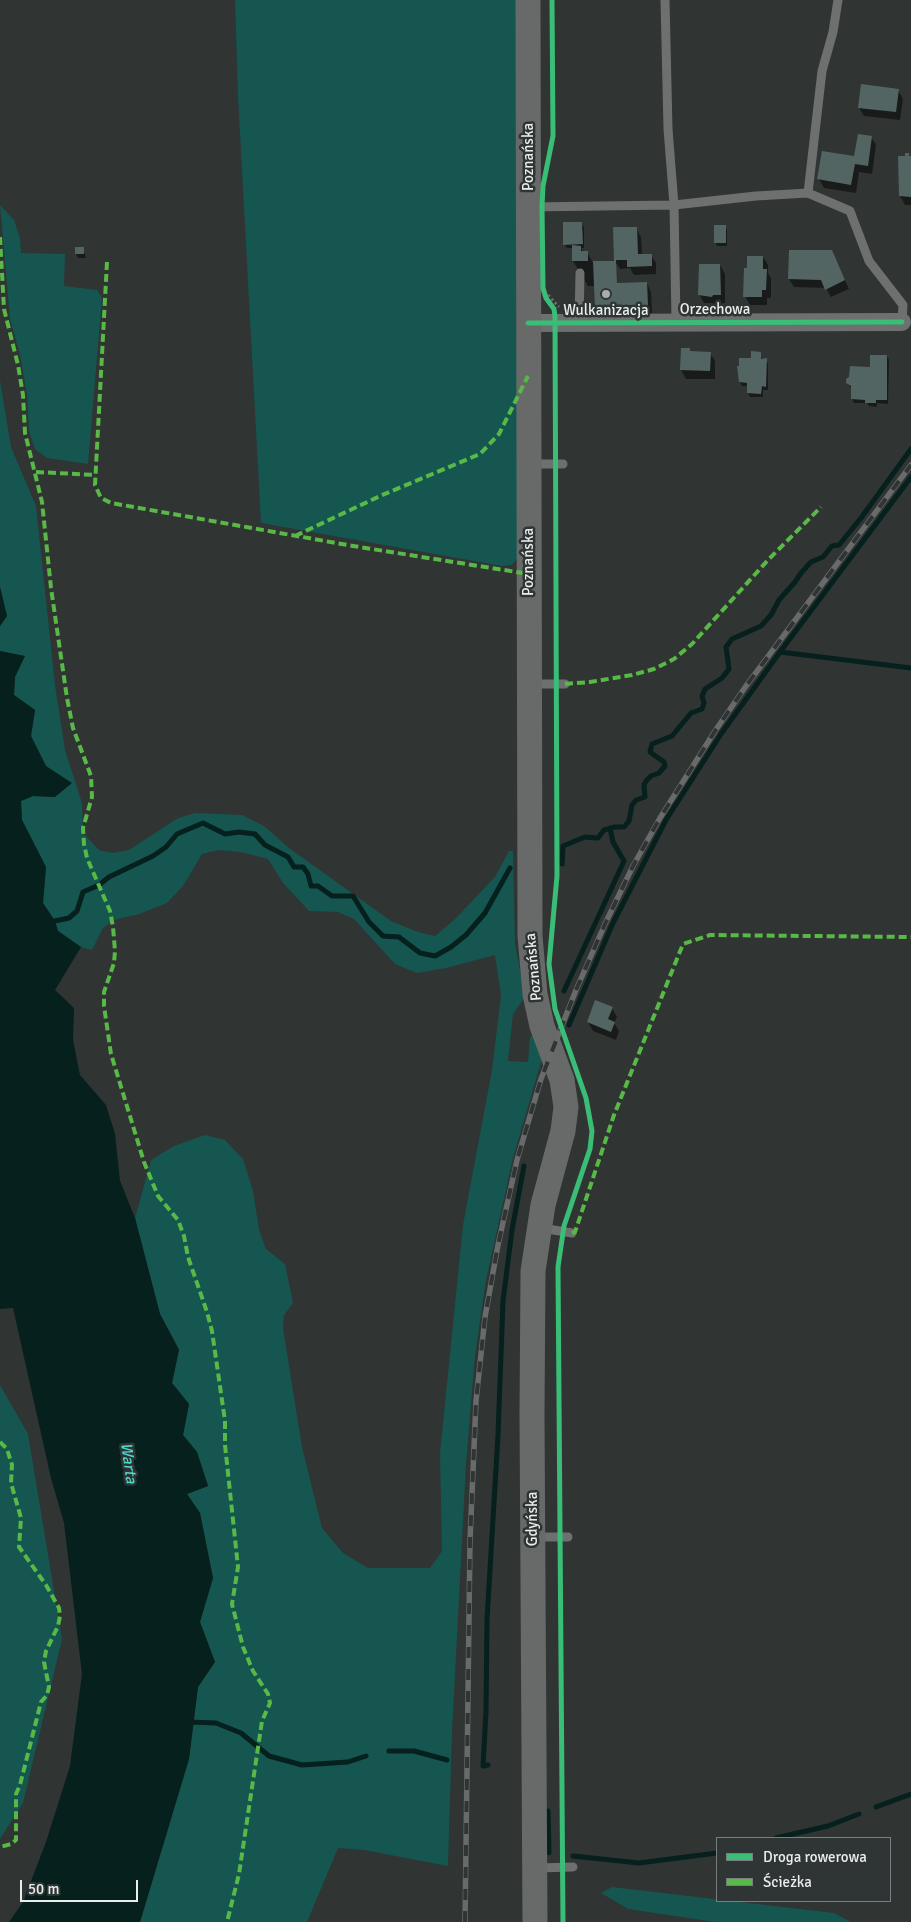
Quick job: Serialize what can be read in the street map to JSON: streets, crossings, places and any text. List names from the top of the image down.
{
  "streets": {
    "main road": ["Poznańska", "Gdyńska"],
    "street": ["Orzechowa"]
  },
  "crossings": [
    ["Poznańska", "Orzechowa"],
    ["Poznańska", "Gdyńska"]
  ],
  "water": ["Warta"],
  "places": ["Wulkanizacja"],
  "legend": ["Droga rowerowa", "Ścieżka"],
  "scale_bar": "50 m"
}
